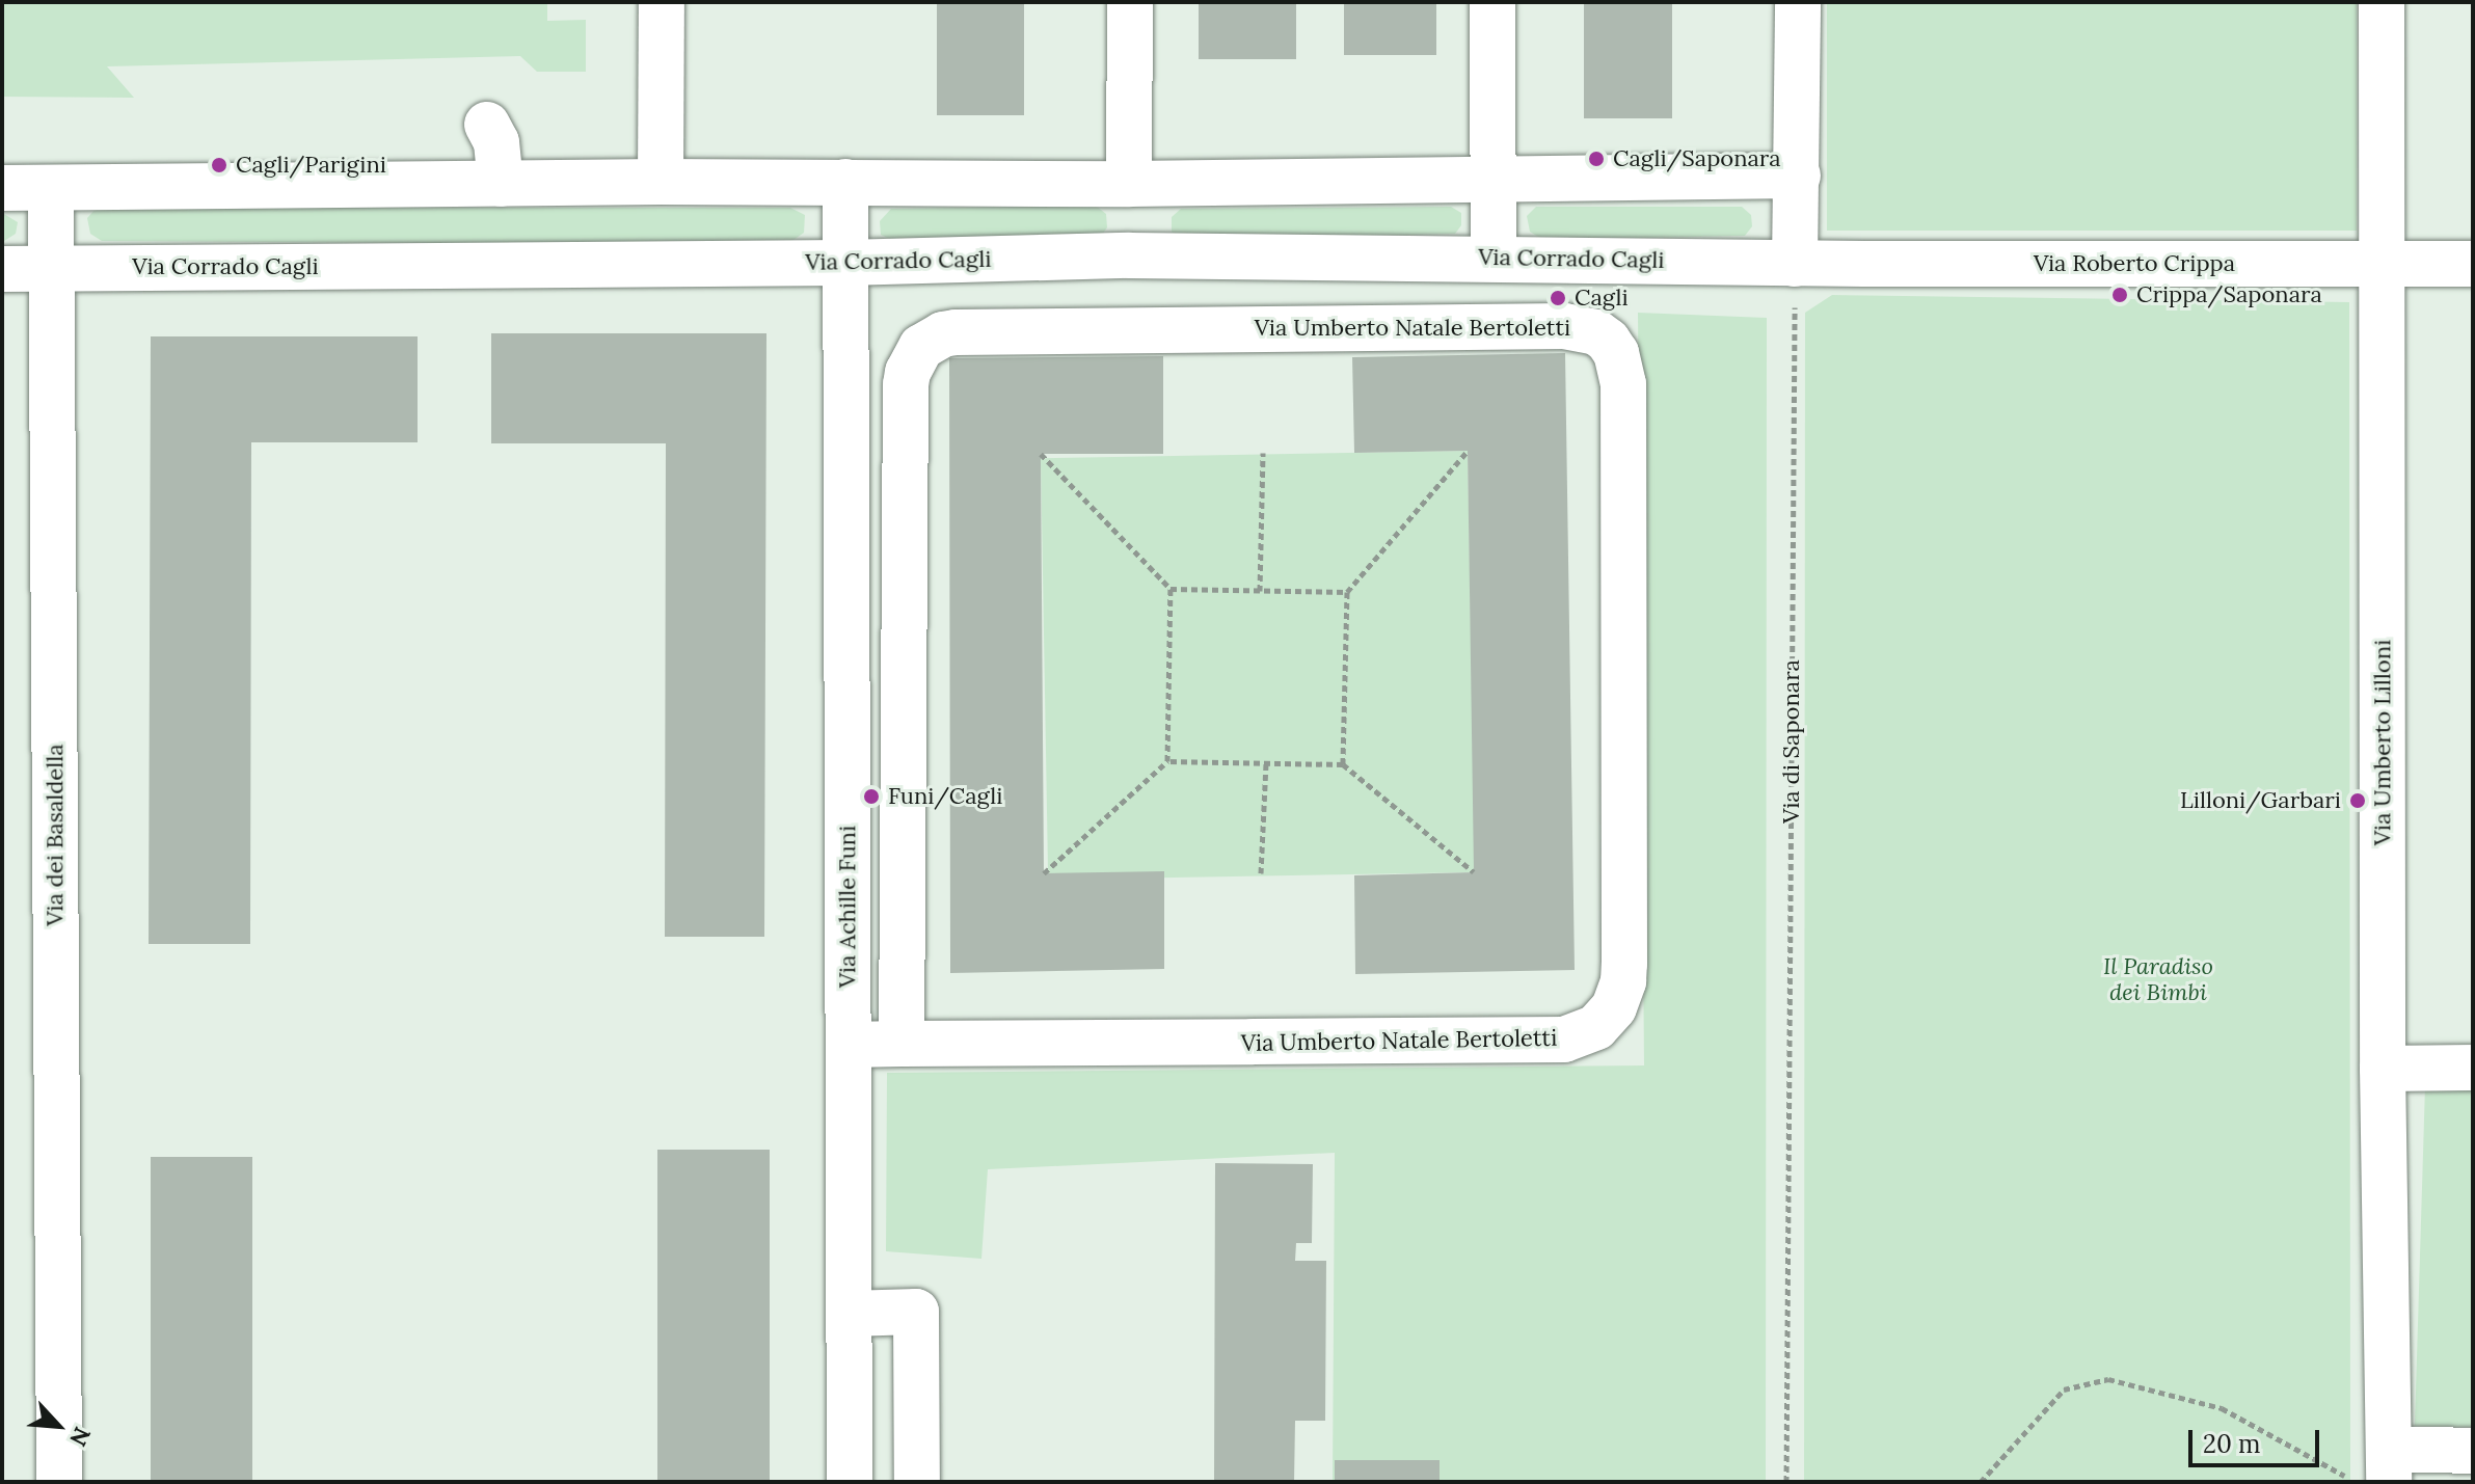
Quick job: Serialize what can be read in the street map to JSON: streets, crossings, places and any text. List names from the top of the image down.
{
  "streets": {
    "street": [
      "Via Corrado Cagli",
      "Via Roberto Crippa",
      "Via Umberto Natale Bertoletti",
      "Via Umberto Lilloni",
      "Via dei Basaldella",
      "Via Achille Funi"
    ],
    "path": ["Via di Saponara"]
  },
  "crossings": [
    ["Via Corrado Cagli", "Via Roberto Crippa"],
    ["Via Corrado Cagli", "Via di Saponara"],
    ["Via Corrado Cagli", "Via dei Basaldella"],
    ["Via Corrado Cagli", "Via Achille Funi"],
    ["Via Roberto Crippa", "Via di Saponara"],
    ["Via Roberto Crippa", "Via Umberto Lilloni"],
    ["Via Umberto Natale Bertoletti", "Via Achille Funi"]
  ],
  "parks": ["Il Paradiso dei Bimbi"],
  "places": [
    "Cagli/Saponara",
    "Cagli/Parigini",
    "Crippa/Saponara",
    "Cagli",
    "Funi/Cagli",
    "Lilloni/Garbari"
  ],
  "scale_bar": "20 m",
  "north": "bottom right"
}
